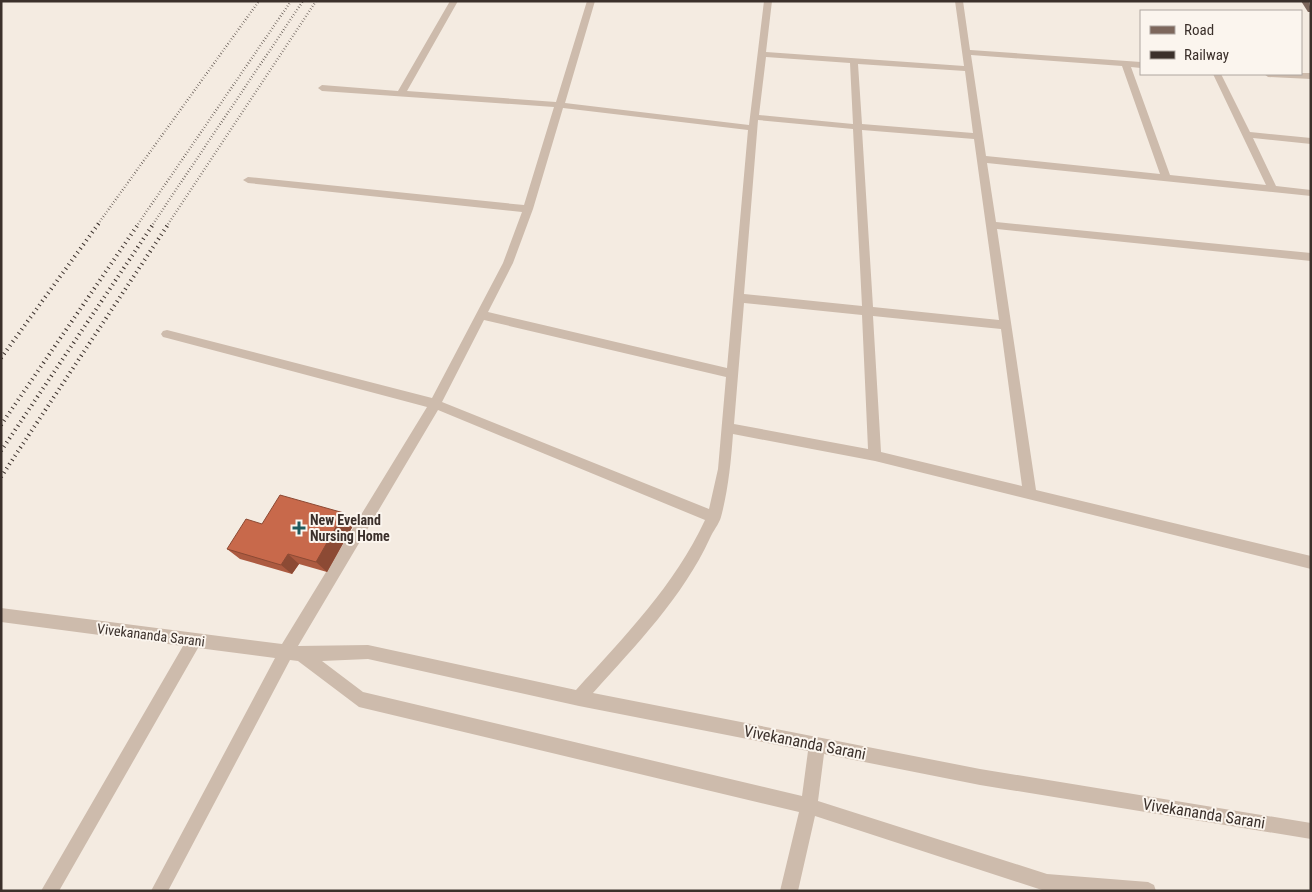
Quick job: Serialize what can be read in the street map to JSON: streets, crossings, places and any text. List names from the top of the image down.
{
  "streets": {
    "street": ["Vivekananda Sarani"]
  },
  "places": {
    "health": ["New Eveland Nursing Home"]
  },
  "legend": ["Road", "Railway"]
}
